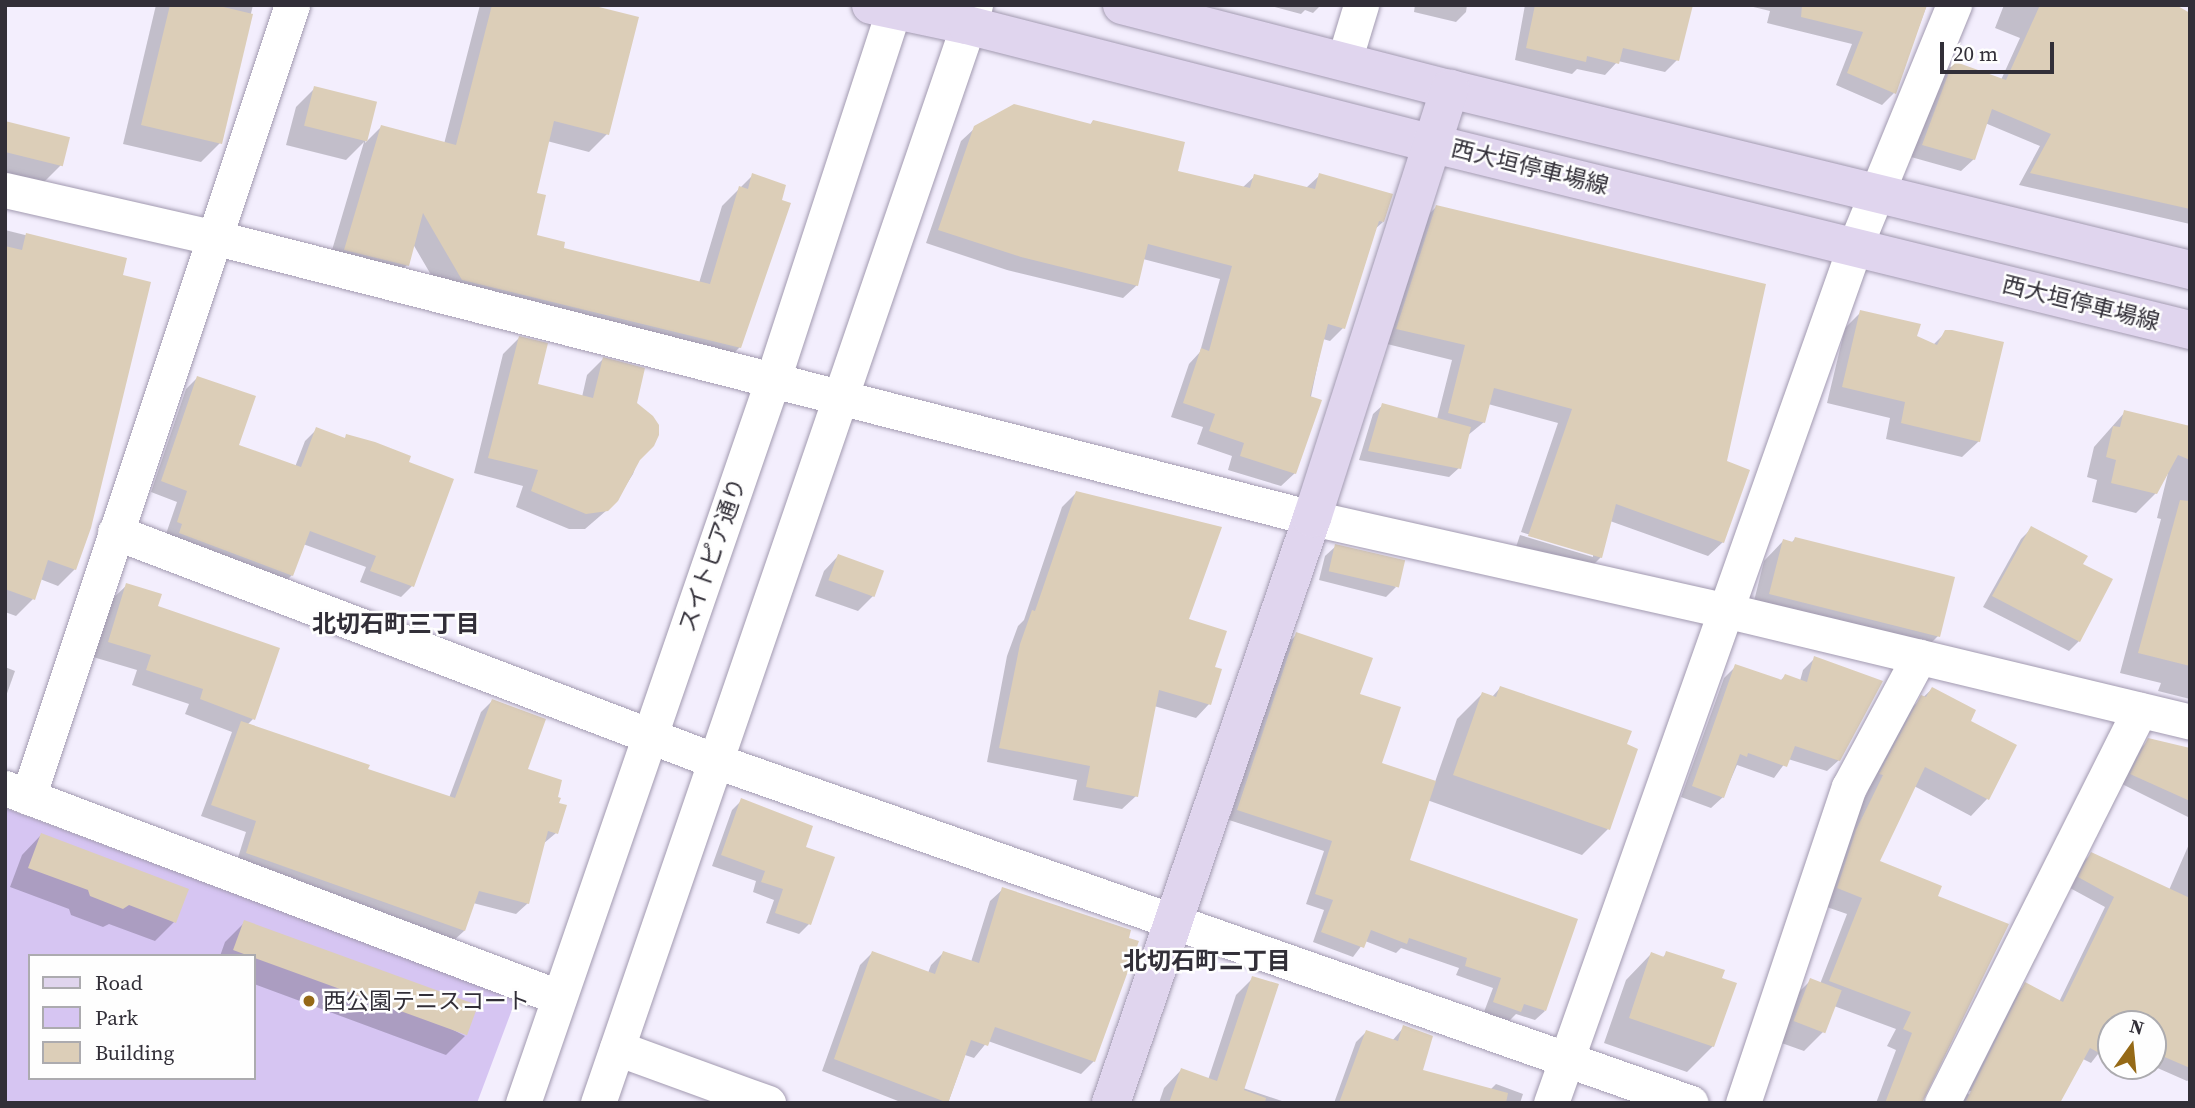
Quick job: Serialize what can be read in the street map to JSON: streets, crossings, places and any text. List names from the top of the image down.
{
  "streets": {
    "main road": ["西大垣停車場線"],
    "street": ["スイトピア通り"]
  },
  "crossings": [
    ["西大垣停車場線", "スイトピア通り"]
  ],
  "districts": ["北切石町三丁目", "北切石町二丁目"],
  "places": ["西公園テニスコート"],
  "legend": ["Road", "Park", "Building"],
  "scale_bar": "20 m",
  "north": "top"
}
